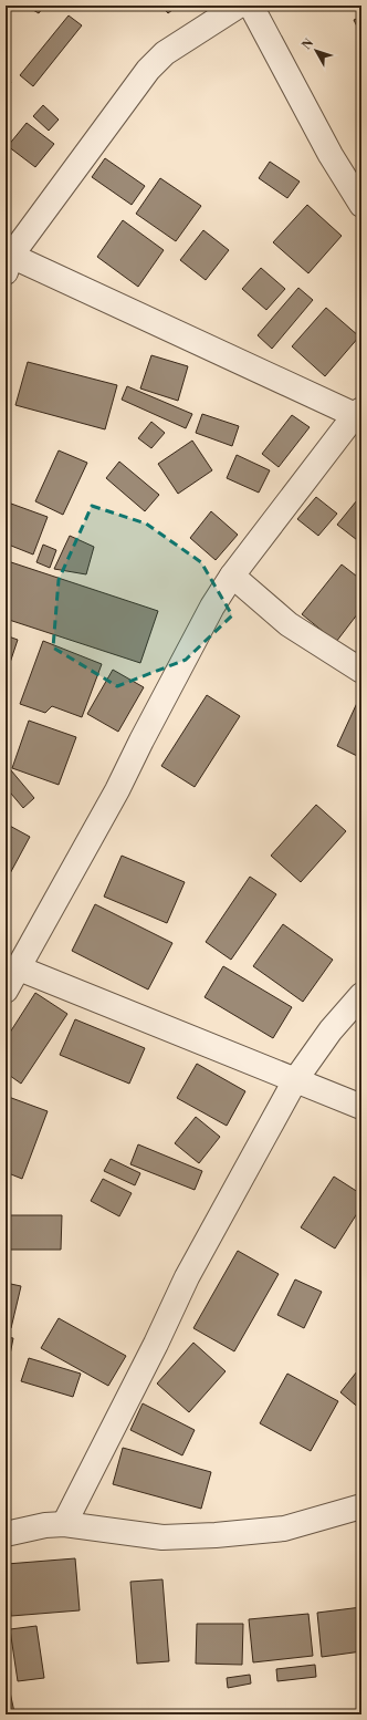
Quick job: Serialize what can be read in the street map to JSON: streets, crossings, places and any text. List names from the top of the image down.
{
  "north": "top left"
}
